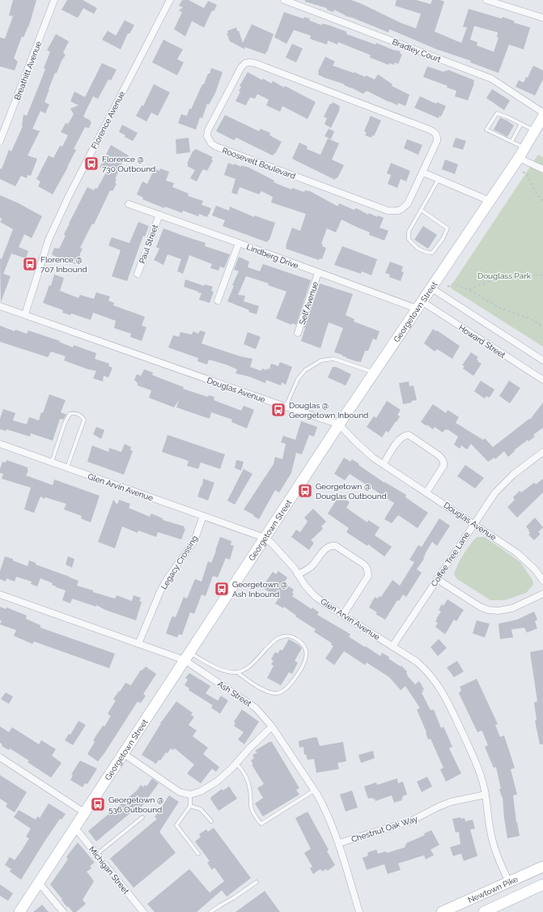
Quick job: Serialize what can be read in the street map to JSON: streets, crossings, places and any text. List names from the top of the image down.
{
  "streets": {
    "main road": ["Georgetown Street", "Newtown Pike"],
    "street": [
      "Bradley Court",
      "Breathitt Avenue",
      "Florence Avenue",
      "Roosevelt Boulevard",
      "Paul Street",
      "Lindberg Drive",
      "Self Avenue",
      "Howard Street",
      "Douglas Avenue",
      "Glen Arvin Avenue",
      "Coffee Tree Lane",
      "Legacy Crossing",
      "Ash Street",
      "Chestnut Oak Way",
      "Michigan Street"
    ]
  },
  "crossings": [
    ["Bradley Court", "Georgetown Street"],
    ["Florence Avenue", "Douglas Avenue"],
    ["Paul Street", "Lindberg Drive"],
    ["Lindberg Drive", "Self Avenue"],
    ["Lindberg Drive", "Georgetown Street"],
    ["Lindberg Drive", "Howard Street"],
    ["Georgetown Street", "Howard Street"],
    ["Georgetown Street", "Douglas Avenue"],
    ["Georgetown Street", "Glen Arvin Avenue"],
    ["Georgetown Street", "Ash Street"],
    ["Georgetown Street", "Michigan Street"],
    ["Douglas Avenue", "Coffee Tree Lane"],
    ["Glen Arvin Avenue", "Coffee Tree Lane"],
    ["Glen Arvin Avenue", "Legacy Crossing"],
    ["Glen Arvin Avenue", "Chestnut Oak Way"],
    ["Glen Arvin Avenue", "Newtown Pike"],
    ["Legacy Crossing", "Ash Street"],
    ["Ash Street", "Chestnut Oak Way"]
  ],
  "parks": ["Douglass Park"],
  "places": {
    "bus stop": [
      "Florence @ 730 Outbound",
      "Florence @ 707 Inbound",
      "Douglas @ Georgetown Inbound",
      "Georgetown @ Douglas Outbound",
      "Georgetown @ Ash Inbound",
      "Georgetown @ 536 Outbound"
    ]
  }
}
